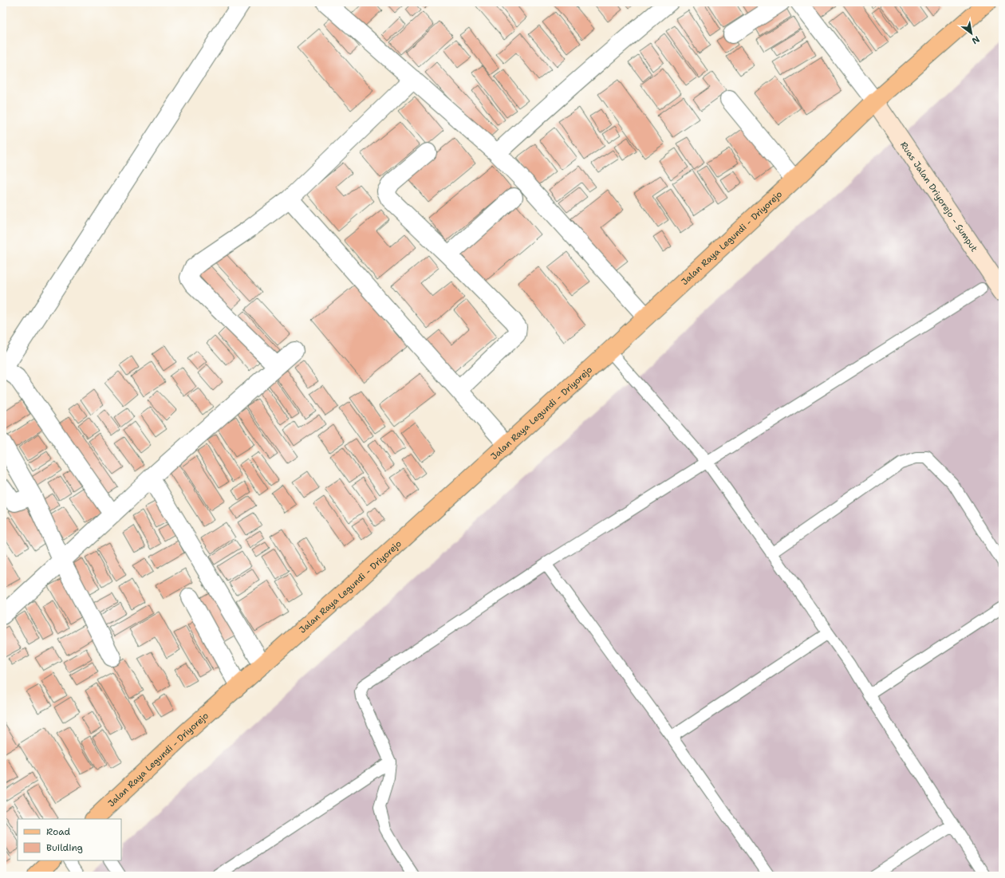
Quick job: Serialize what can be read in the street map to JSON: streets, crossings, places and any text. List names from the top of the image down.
{
  "streets": {
    "main road": ["Ruas Jalan Driyorejo - Sumput", "Jalan Raya Legundi - Driyorejo"]
  },
  "crossings": [
    ["Ruas Jalan Driyorejo - Sumput", "Jalan Raya Legundi - Driyorejo"]
  ],
  "legend": ["Road", "Building"],
  "north": "bottom right"
}
